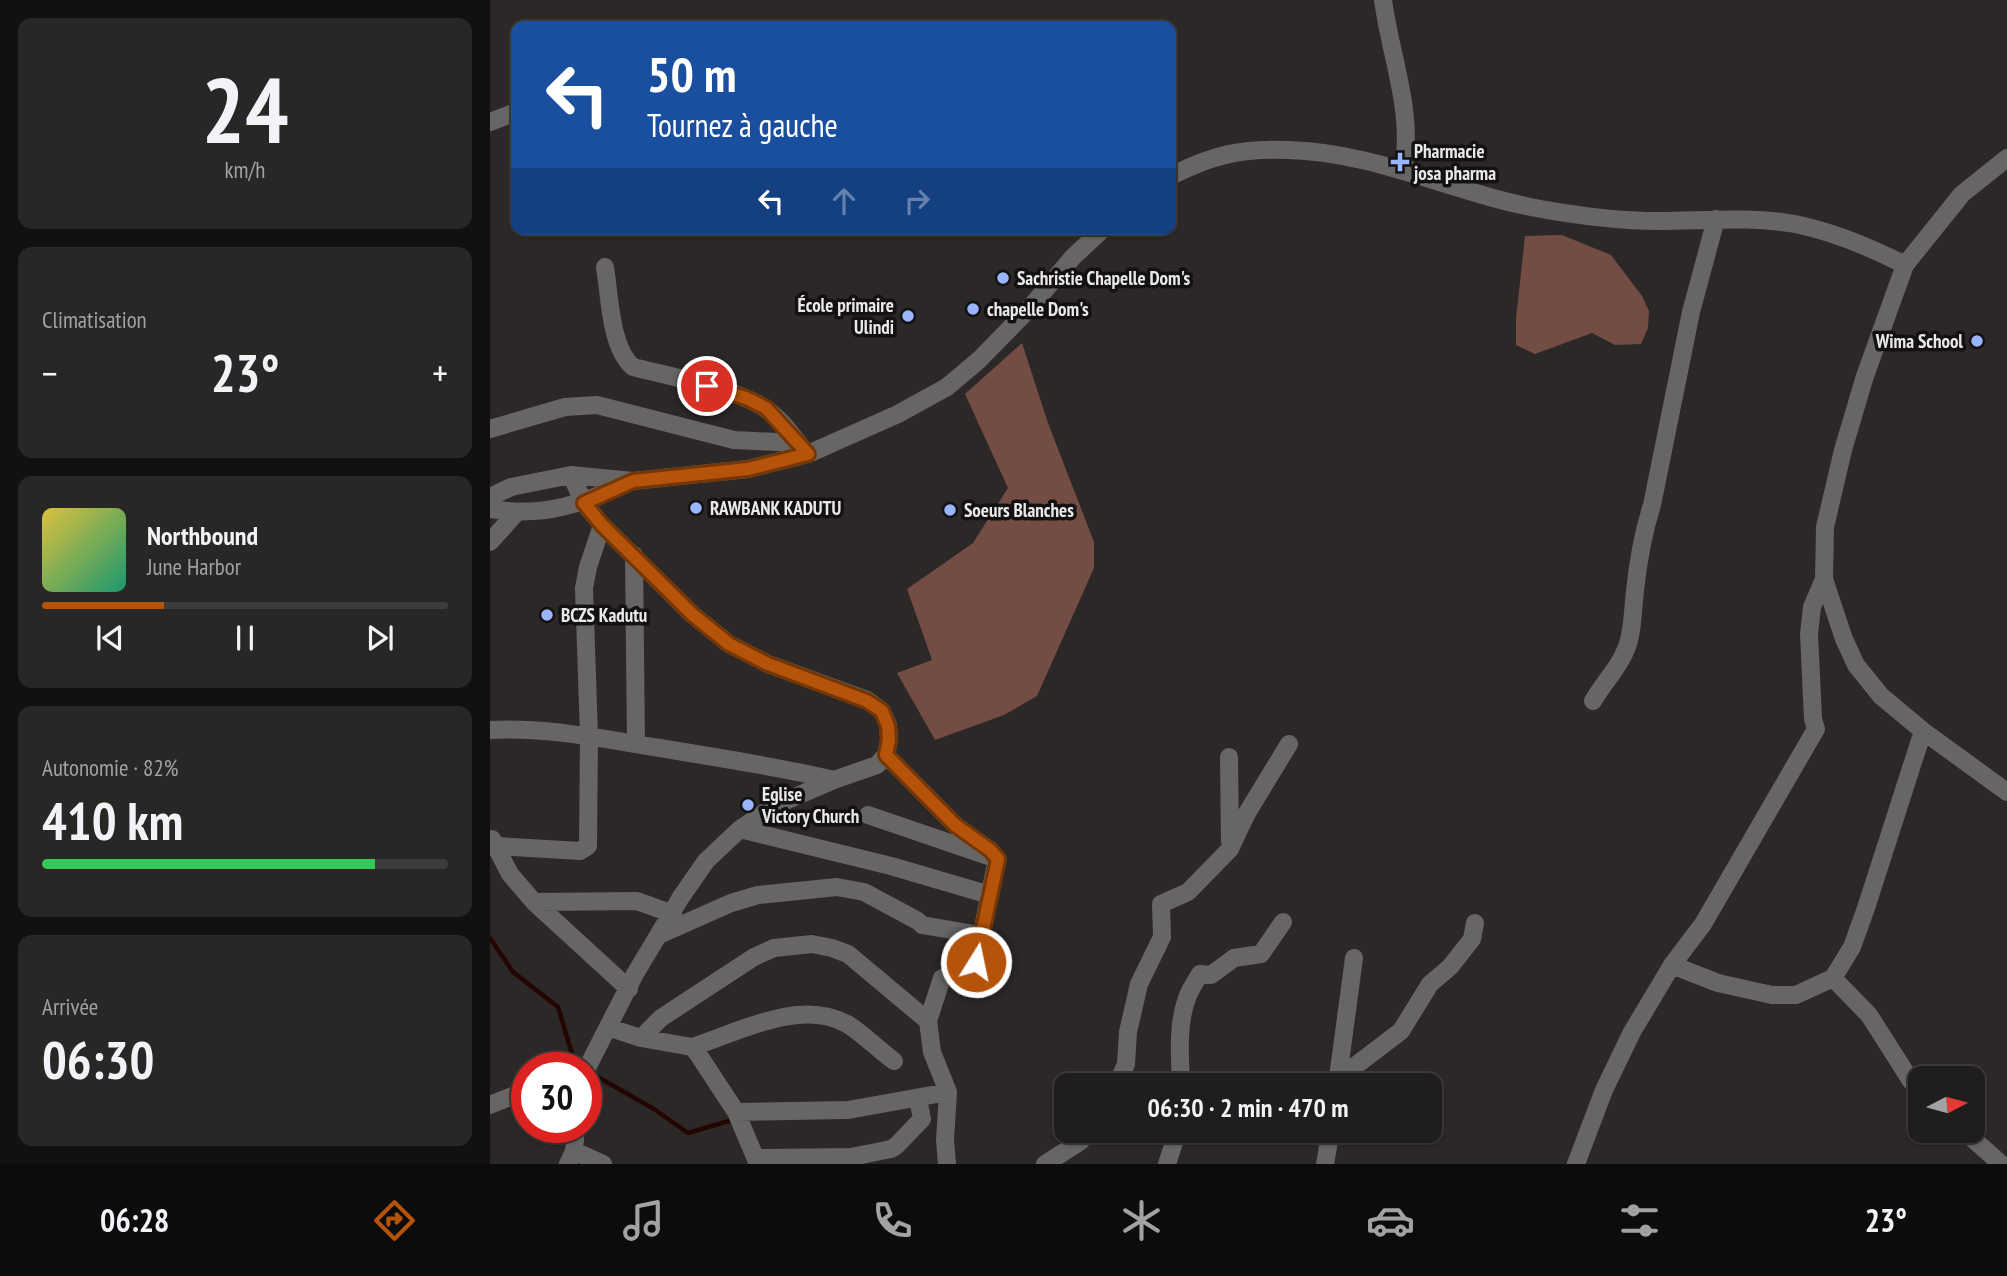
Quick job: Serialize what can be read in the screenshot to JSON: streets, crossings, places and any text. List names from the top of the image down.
{
  "places": {
    "health": ["Pharmacie josa pharma"],
    "other": [
      "Sachristie Chapelle Dom's",
      "chapelle Dom's",
      "École primaire Ulindi",
      "Wima School",
      "RAWBANK KADUTU",
      "Soeurs Blanches",
      "BCZS Kadutu",
      "Eglise Victory Church"
    ]
  },
  "north": "right",
  "page": {
    "tile": [
      ["24", "km/h"],
      "Climatisation",
      ["Autonomie · 82%", "410 km"],
      ["Arrivée", "06:30"]
    ],
    "turn": ["50 m", "Tournez à gauche"],
    "heat": ["−", "23°", "+"],
    "song": ["Northbound", "June Harbor"],
    "limit": "30",
    "trip": "06:30 · 2 min · 470 m",
    "tabs": ["06:28", "23°"]
  }
}
